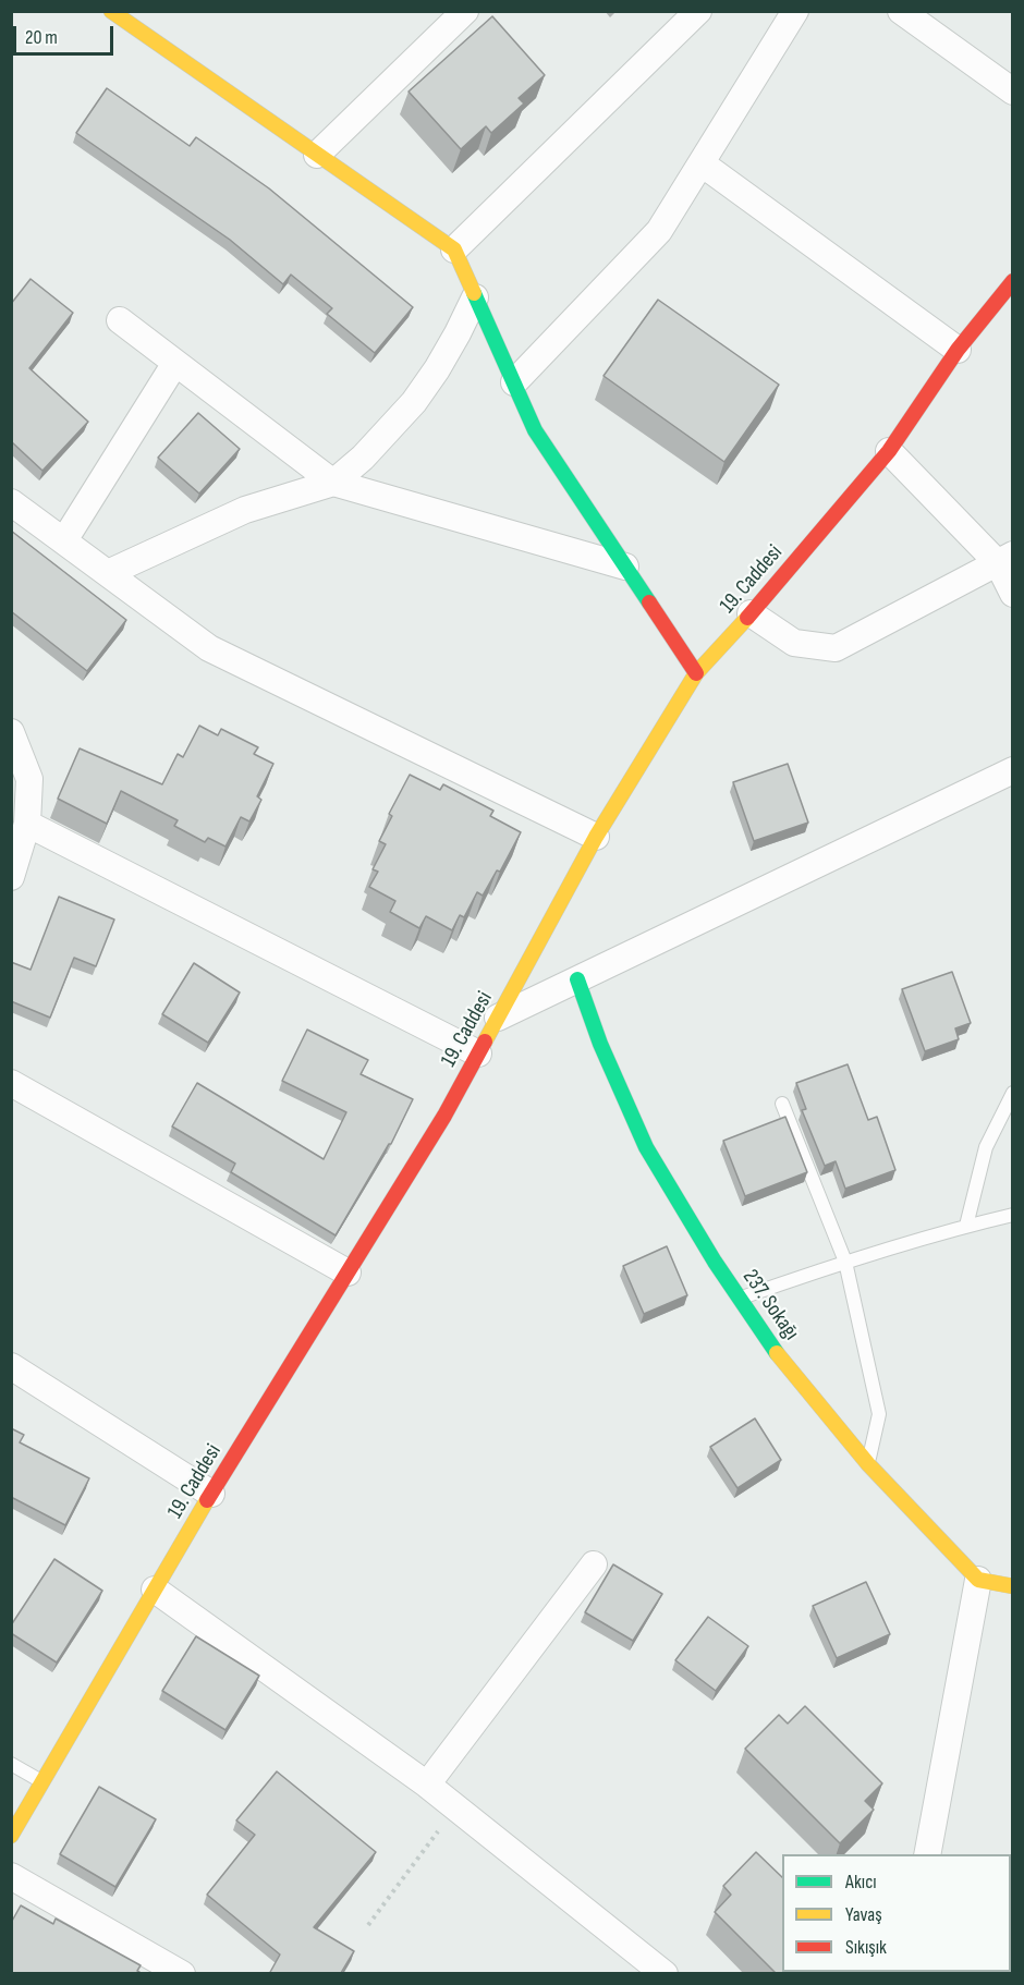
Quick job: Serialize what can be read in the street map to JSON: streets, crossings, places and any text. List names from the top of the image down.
{
  "streets": {
    "street": ["19. Caddesi", "237. Sokağı"]
  },
  "legend": ["Akıcı", "Yavaş", "Sıkışık"],
  "scale_bar": "20 m"
}
